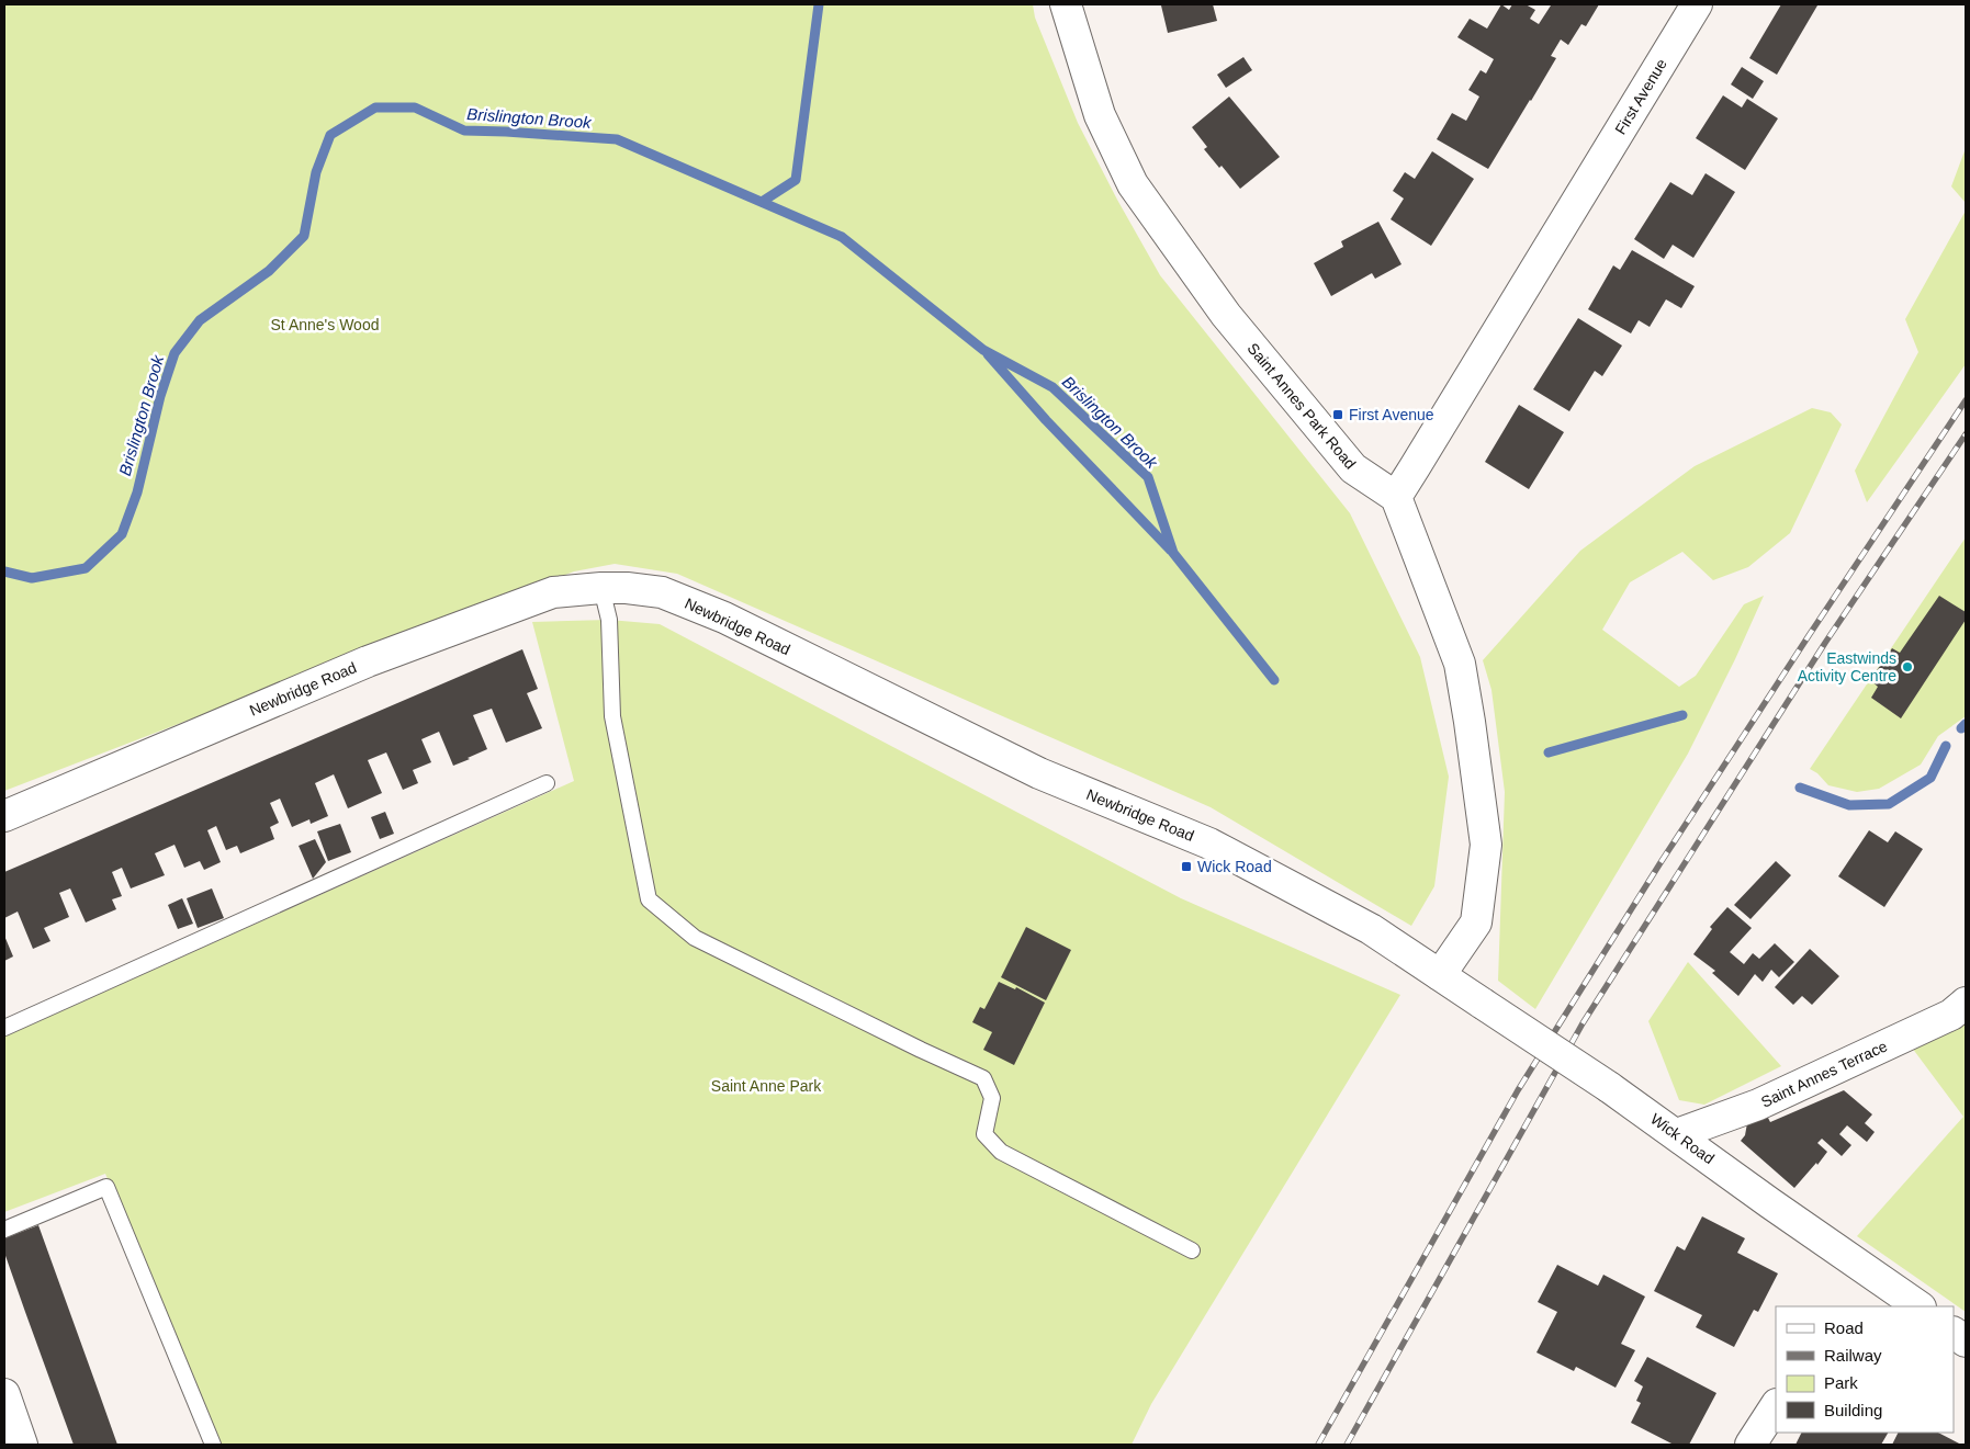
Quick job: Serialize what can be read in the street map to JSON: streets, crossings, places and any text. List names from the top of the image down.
{
  "streets": {
    "street": [
      "First Avenue",
      "Saint Annes Park Road",
      "Newbridge Road",
      "Saint Annes Terrace",
      "Wick Road"
    ]
  },
  "crossings": [
    ["First Avenue", "Saint Annes Park Road"],
    ["Newbridge Road", "Wick Road"],
    ["Saint Annes Terrace", "Wick Road"]
  ],
  "water": ["Brislington Brook"],
  "parks": ["St Anne's Wood", "Saint Anne Park"],
  "places": {
    "transit": ["First Avenue", "Wick Road"],
    "other": ["Eastwinds Activity Centre"]
  },
  "legend": [
    "Road",
    "Railway",
    "Park",
    "Building"
  ]
}
